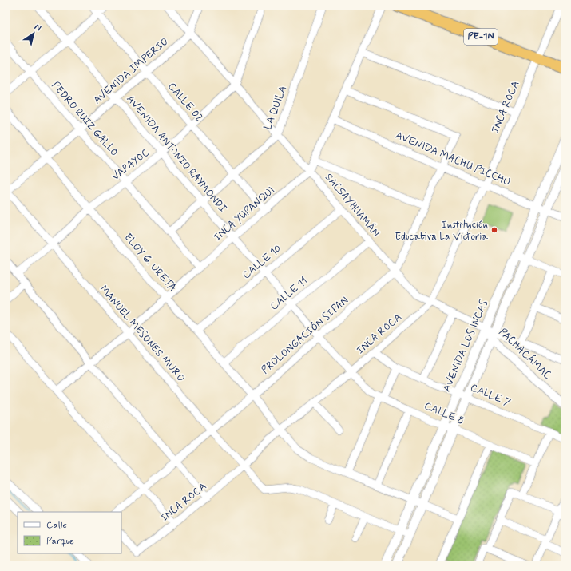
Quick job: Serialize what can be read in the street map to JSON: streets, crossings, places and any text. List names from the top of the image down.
{
  "streets": {
    "highway": ["PE-1N"],
    "street": [
      "AVENIDA IMPERIO",
      "CALLE 02",
      "INCA ROCA",
      "LA QUILA",
      "PEDRO RUIZ GALLO",
      "AVENIDA ANTONIO RAYMONDI",
      "AVENIDA MACHU PICCHU",
      "VARAYOC",
      "SACSAYHUAMÁN",
      "INCA YUPANQUI",
      "CALLE 10",
      "ELOY G. URETA",
      "CALLE 11",
      "MANUEL MESONES MURO",
      "PROLONGACIÓN SIPAN",
      "AVENIDA LOS INCAS",
      "PACHACÁMAC",
      "CALLE 7",
      "CALLE 8"
    ]
  },
  "crossings": [
    ["PE-1N", "INCA ROCA"],
    ["AVENIDA IMPERIO", "CALLE 02"],
    ["AVENIDA IMPERIO", "PEDRO RUIZ GALLO"],
    ["AVENIDA IMPERIO", "AVENIDA ANTONIO RAYMONDI"],
    ["AVENIDA IMPERIO", "SACSAYHUAMÁN"],
    ["AVENIDA IMPERIO", "ELOY G. URETA"],
    ["AVENIDA IMPERIO", "MANUEL MESONES MURO"],
    ["CALLE 02", "LA QUILA"],
    ["CALLE 02", "VARAYOC"],
    ["CALLE 02", "INCA YUPANQUI"],
    ["INCA ROCA", "AVENIDA ANTONIO RAYMONDI"],
    ["INCA ROCA", "AVENIDA MACHU PICCHU"],
    ["INCA ROCA", "SACSAYHUAMÁN"],
    ["INCA ROCA", "ELOY G. URETA"],
    ["INCA ROCA", "MANUEL MESONES MURO"],
    ["INCA ROCA", "CALLE 7"],
    ["INCA ROCA", "CALLE 8"],
    ["LA QUILA", "PEDRO RUIZ GALLO"],
    ["LA QUILA", "AVENIDA ANTONIO RAYMONDI"],
    ["LA QUILA", "SACSAYHUAMÁN"],
    ["PEDRO RUIZ GALLO", "VARAYOC"],
    ["PEDRO RUIZ GALLO", "INCA YUPANQUI"],
    ["AVENIDA ANTONIO RAYMONDI", "VARAYOC"],
    ["AVENIDA ANTONIO RAYMONDI", "INCA YUPANQUI"],
    ["AVENIDA ANTONIO RAYMONDI", "CALLE 10"],
    ["AVENIDA ANTONIO RAYMONDI", "CALLE 11"],
    ["AVENIDA ANTONIO RAYMONDI", "PROLONGACIÓN SIPAN"],
    ["AVENIDA ANTONIO RAYMONDI", "CALLE 8"],
    ["AVENIDA MACHU PICCHU", "INCA YUPANQUI"],
    ["AVENIDA MACHU PICCHU", "PROLONGACIÓN SIPAN"],
    ["AVENIDA MACHU PICCHU", "AVENIDA LOS INCAS"],
    ["VARAYOC", "SACSAYHUAMÁN"],
    ["VARAYOC", "ELOY G. URETA"],
    ["VARAYOC", "MANUEL MESONES MURO"],
    ["SACSAYHUAMÁN", "INCA YUPANQUI"],
    ["SACSAYHUAMÁN", "CALLE 10"],
    ["SACSAYHUAMÁN", "CALLE 11"],
    ["SACSAYHUAMÁN", "PROLONGACIÓN SIPAN"],
    ["SACSAYHUAMÁN", "AVENIDA LOS INCAS"],
    ["SACSAYHUAMÁN", "PACHACÁMAC"],
    ["INCA YUPANQUI", "ELOY G. URETA"],
    ["INCA YUPANQUI", "MANUEL MESONES MURO"],
    ["INCA YUPANQUI", "PROLONGACIÓN SIPAN"],
    ["CALLE 10", "ELOY G. URETA"],
    ["ELOY G. URETA", "CALLE 11"],
    ["ELOY G. URETA", "PROLONGACIÓN SIPAN"],
    ["ELOY G. URETA", "AVENIDA LOS INCAS"],
    ["MANUEL MESONES MURO", "PROLONGACIÓN SIPAN"],
    ["AVENIDA LOS INCAS", "PACHACÁMAC"],
    ["AVENIDA LOS INCAS", "CALLE 7"],
    ["AVENIDA LOS INCAS", "CALLE 8"]
  ],
  "places": ["Institución Educativa La Victoria"],
  "legend": ["Calle", "Parque"],
  "north": "top right"
}
